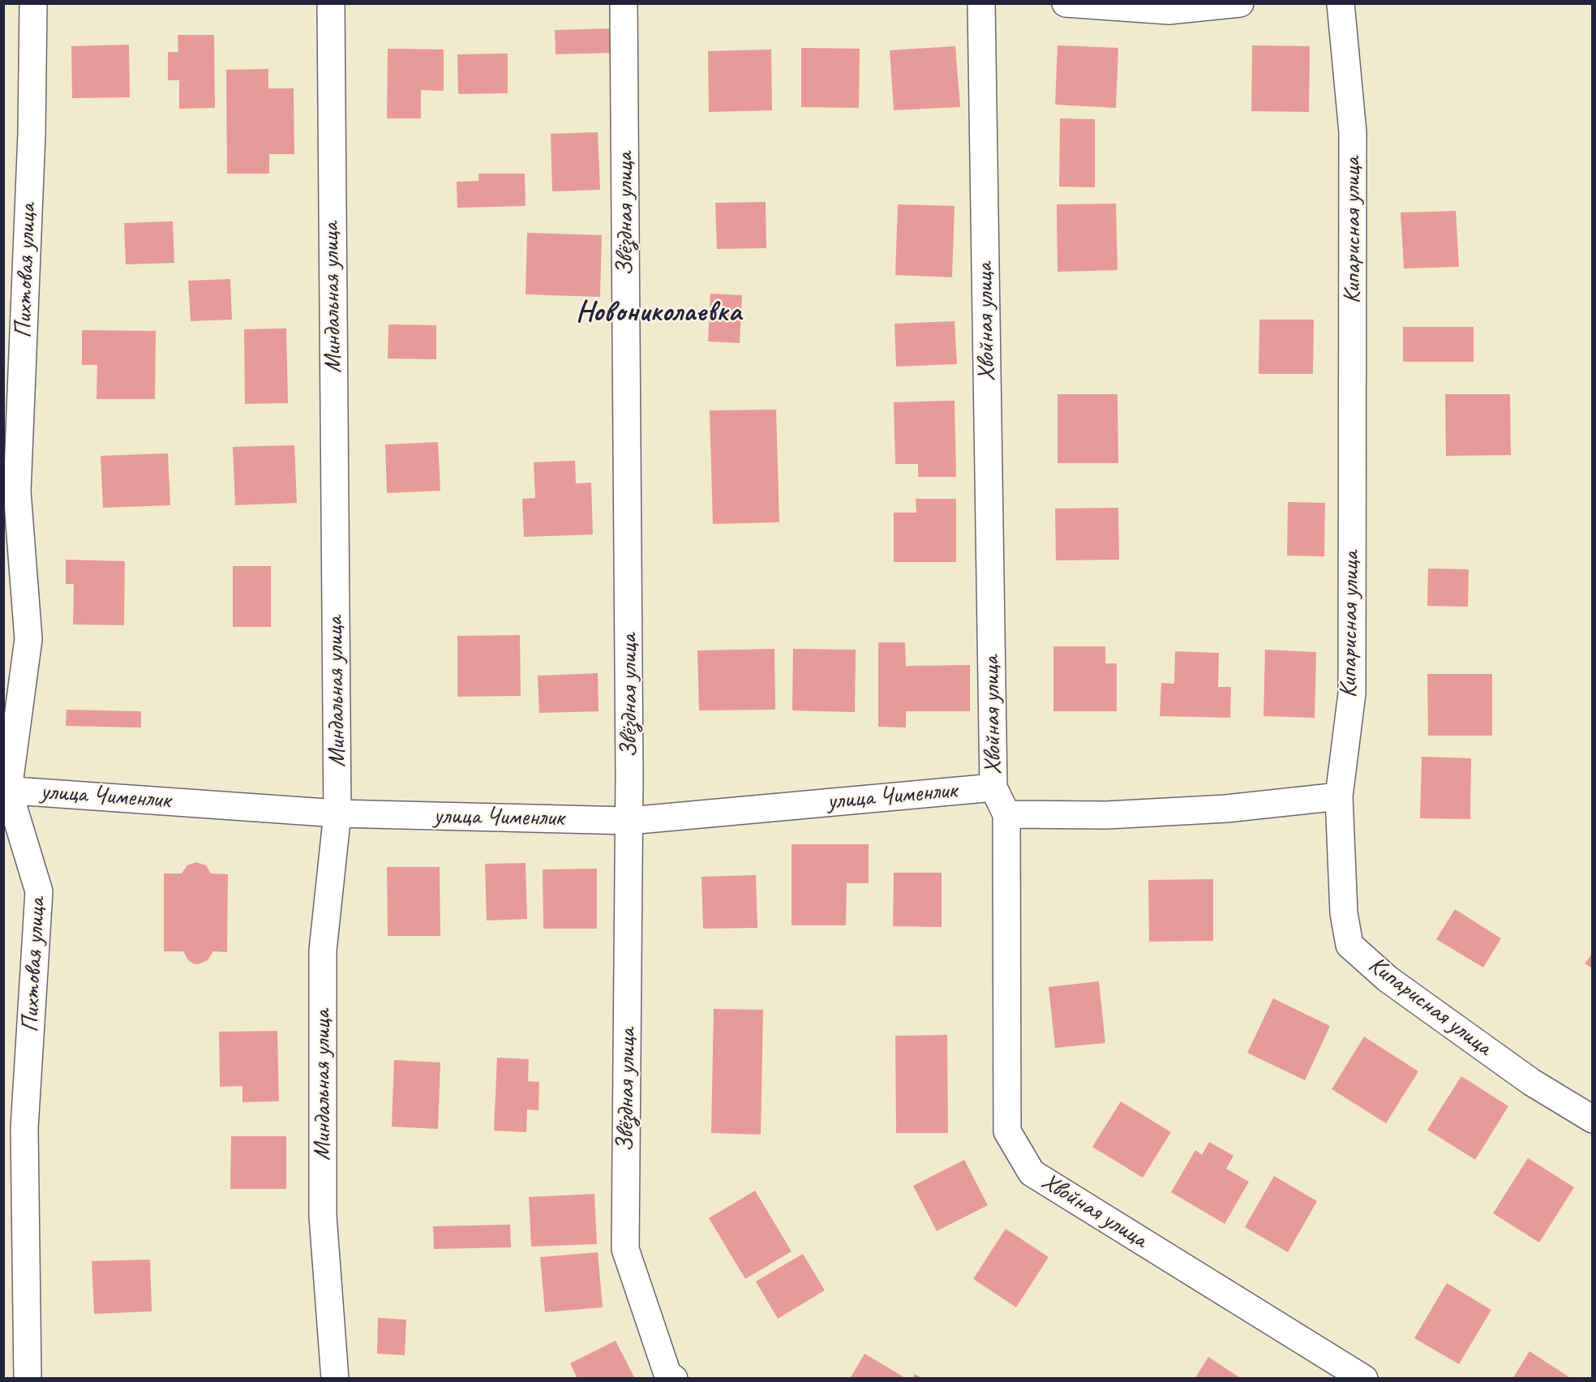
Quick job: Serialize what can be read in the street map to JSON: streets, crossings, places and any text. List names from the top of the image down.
{
  "streets": {
    "street": [
      "Звёздная улица",
      "Кипарисная улица",
      "Пихтовая улица",
      "Миндальная улица",
      "Хвойная улица",
      "улица Чименлик"
    ]
  },
  "crossings": [
    ["Звёздная улица", "улица Чименлик"],
    ["Пихтовая улица", "улица Чименлик"],
    ["Миндальная улица", "улица Чименлик"],
    ["Хвойная улица", "улица Чименлик"]
  ],
  "districts": ["Новониколаевка"]
}
